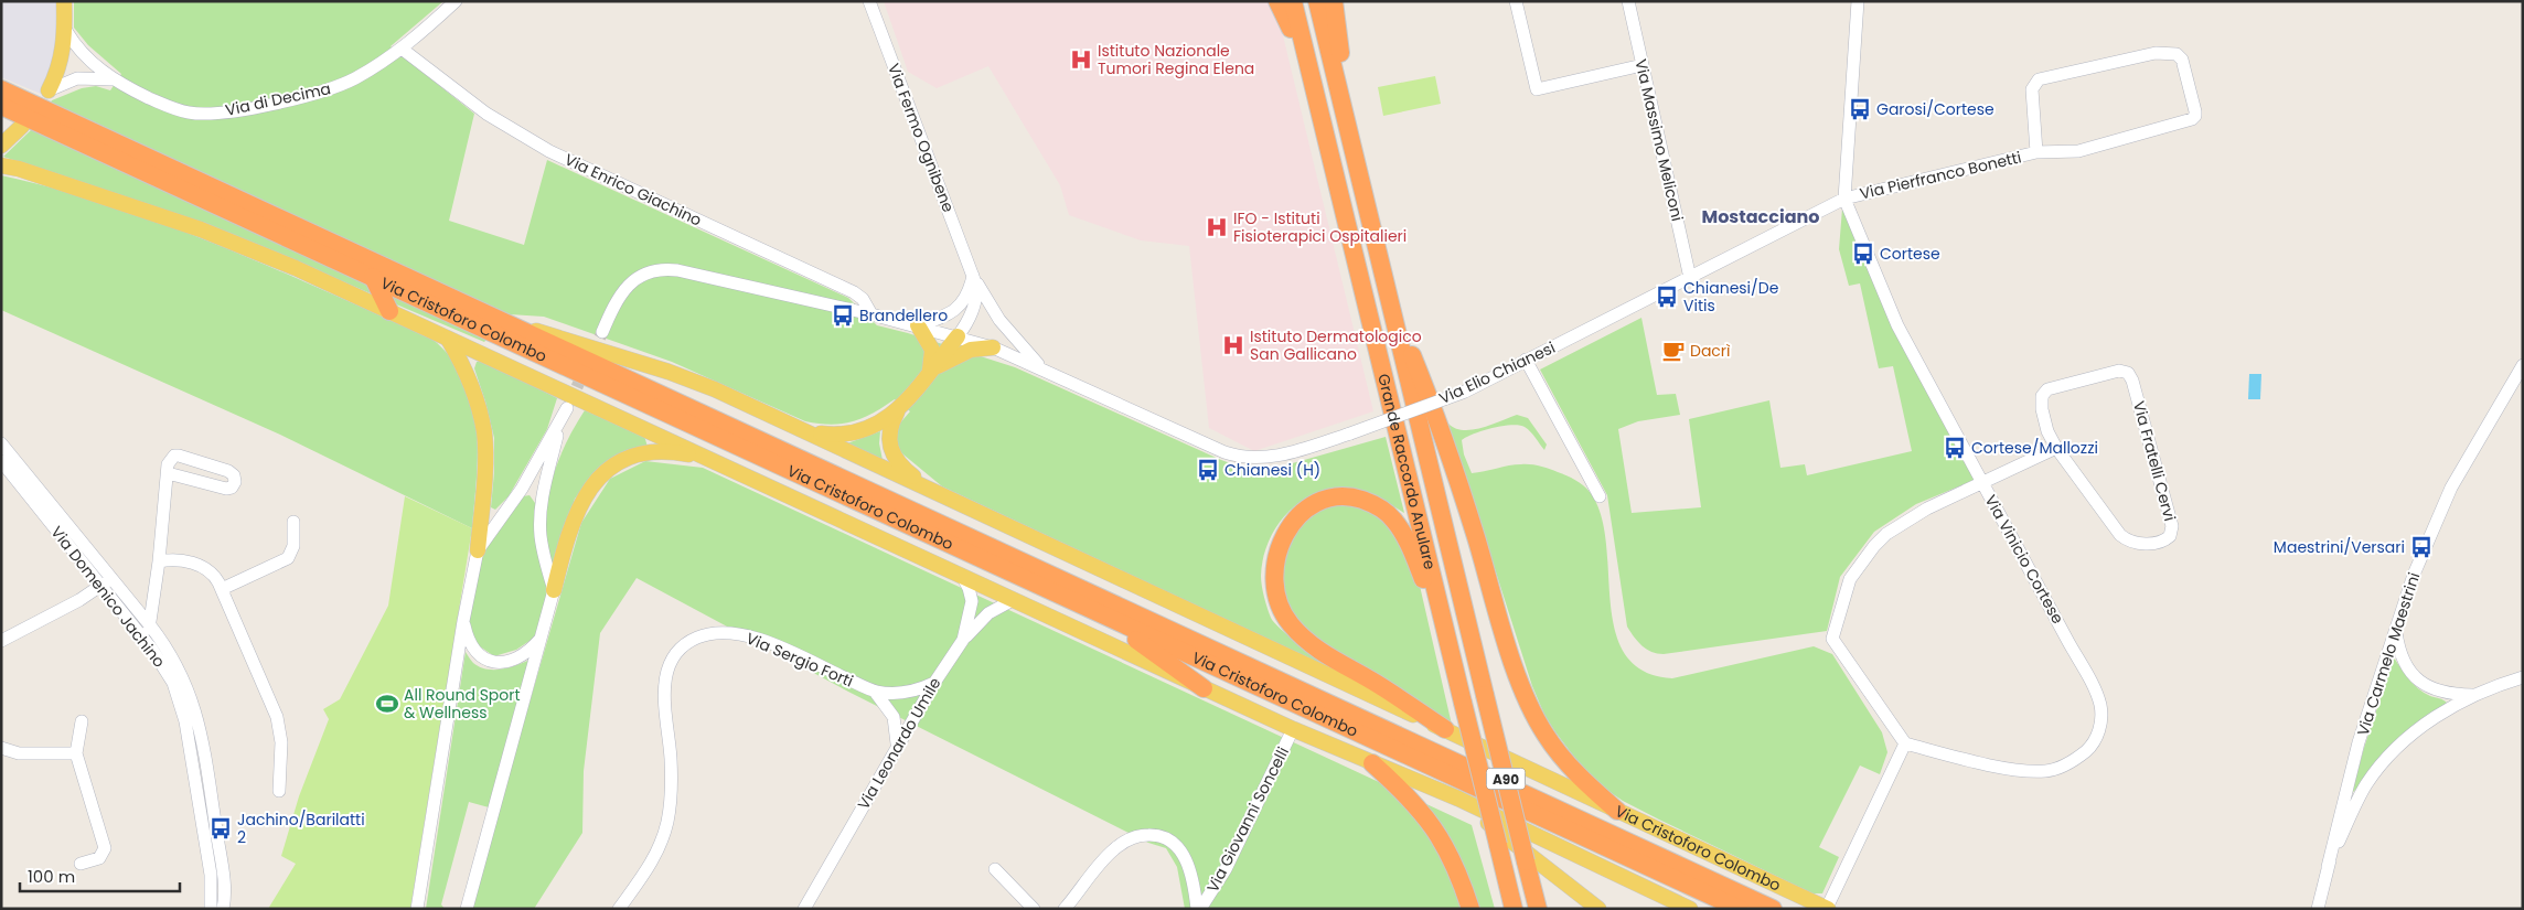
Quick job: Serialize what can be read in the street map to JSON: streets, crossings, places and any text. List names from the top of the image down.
{
  "streets": {
    "highway": ["Via Cristoforo Colombo", "Grande Raccordo Anulare", "A90"],
    "street": [
      "Via di Decima",
      "Via Fermo Ognibene",
      "Via Massimo Meliconi",
      "Via Pierfranco Bonetti",
      "Via Enrico Giachino",
      "Via Elio Chianesi",
      "Via Fratelli Cervi",
      "Via Vinicio Cortese",
      "Via Domenico Jachino",
      "Via Carmelo Maestrini",
      "Via Sergio Forti",
      "Via Leonardo Umile",
      "Via Giovanni Soncelli"
    ]
  },
  "crossings": [
    ["Via di Decima", "Via Enrico Giachino"],
    ["Via Massimo Meliconi", "Via Elio Chianesi"],
    ["Via Pierfranco Bonetti", "Via Elio Chianesi"],
    ["Via Pierfranco Bonetti", "Via Vinicio Cortese"],
    ["Via Enrico Giachino", "Via Elio Chianesi"],
    ["Via Cristoforo Colombo", "Via Leonardo Umile"],
    ["Via Cristoforo Colombo", "Via Giovanni Soncelli"],
    ["Via Elio Chianesi", "Via Vinicio Cortese"],
    ["Via Sergio Forti", "Via Leonardo Umile"]
  ],
  "districts": ["Mostacciano"],
  "places": {
    "hospital": ["Istituto Nazionale Tumori Regina Elena", "IFO - Istituti Fisioterapici Ospitalieri", "Istituto Dermatologico San Gallicano"],
    "bus stop": [
      "Garosi/Cortese",
      "Cortese",
      "Chianesi/De Vitis",
      "Brandellero",
      "Cortese/Mallozzi",
      "Chianesi (H)",
      "Maestrini/Versari",
      "Jachino/Barilatti 2"
    ],
    "cafe": ["Dacrì"],
    "sports": ["All Round Sport & Wellness"]
  },
  "scale_bar": "100 m"
}
